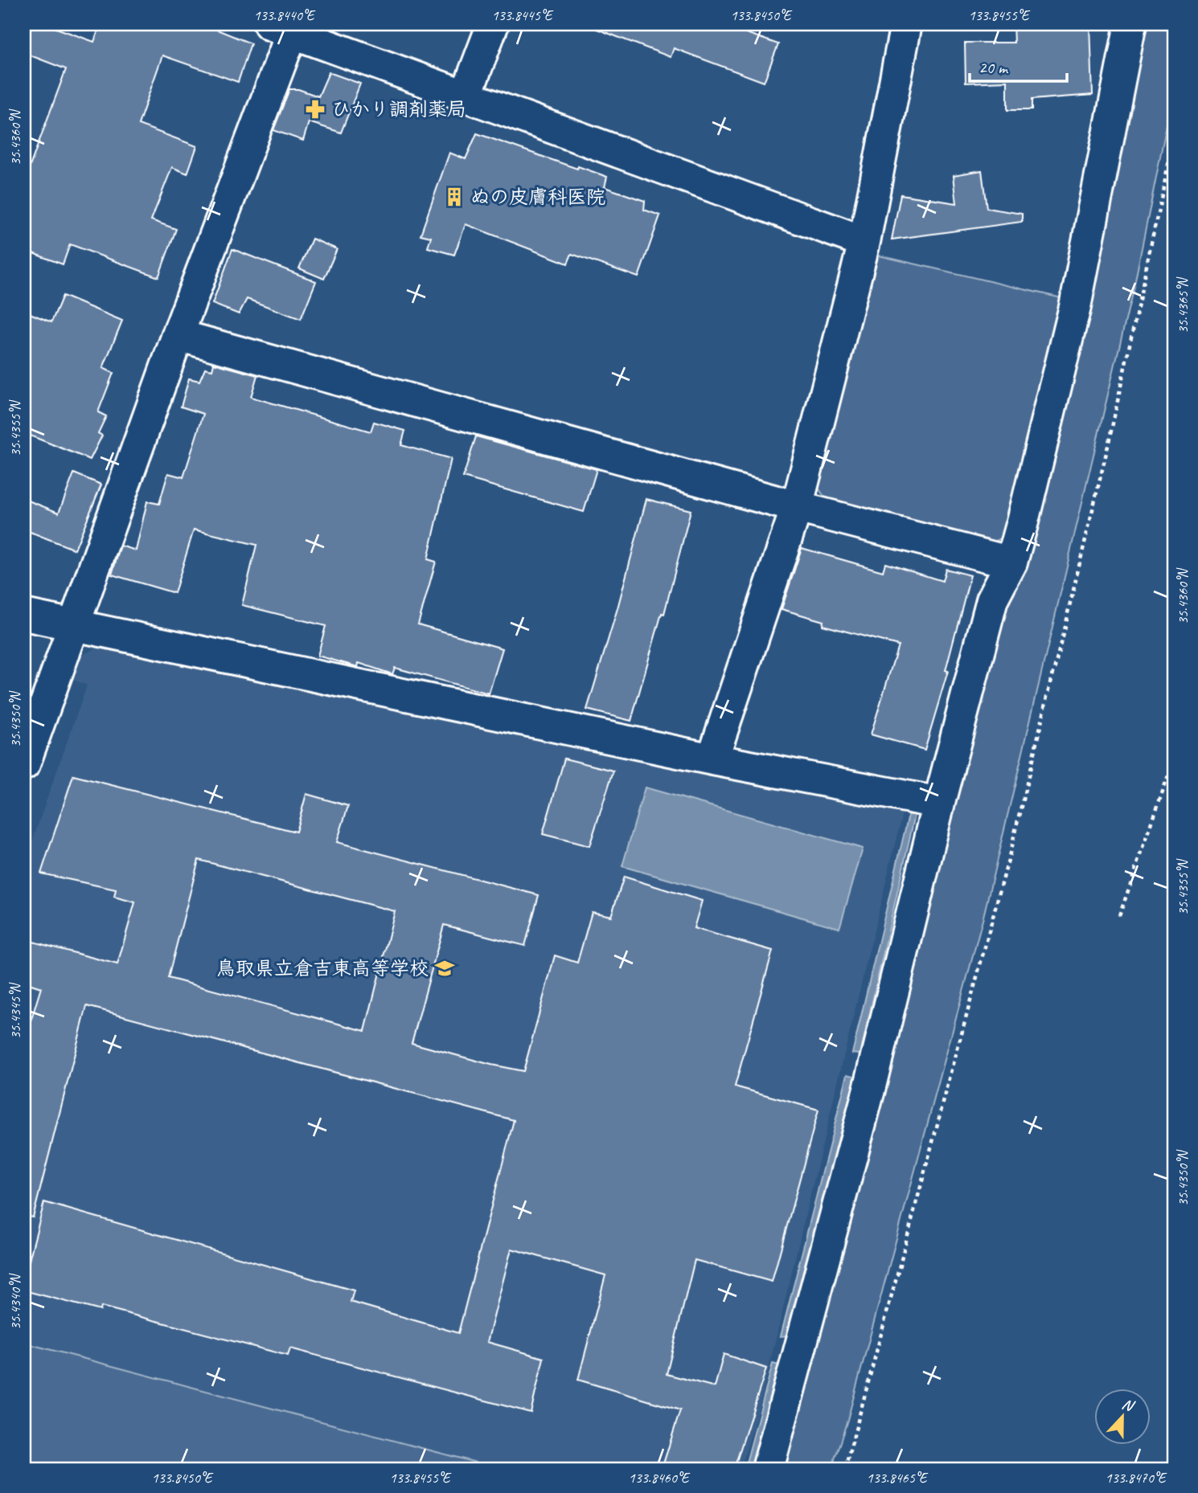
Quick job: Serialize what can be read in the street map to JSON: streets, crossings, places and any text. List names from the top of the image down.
{
  "places": {
    "pharmacy": ["ひかり調剤薬局"],
    "building": ["ぬの皮膚科医院"],
    "school or university": ["鳥取県立倉吉東高等学校"]
  },
  "scale_bar": "20 m",
  "north": "top",
  "coordinates": [
    "133.8440°E",
    "133.8445°E",
    "133.8450°E",
    "133.8455°E",
    "35.4360°N",
    "35.4365°N",
    "35.4355°N",
    "35.4350°N",
    "35.4345°N",
    "35.4340°N",
    "133.8460°E",
    "133.8465°E",
    "133.8470°E"
  ]
}
